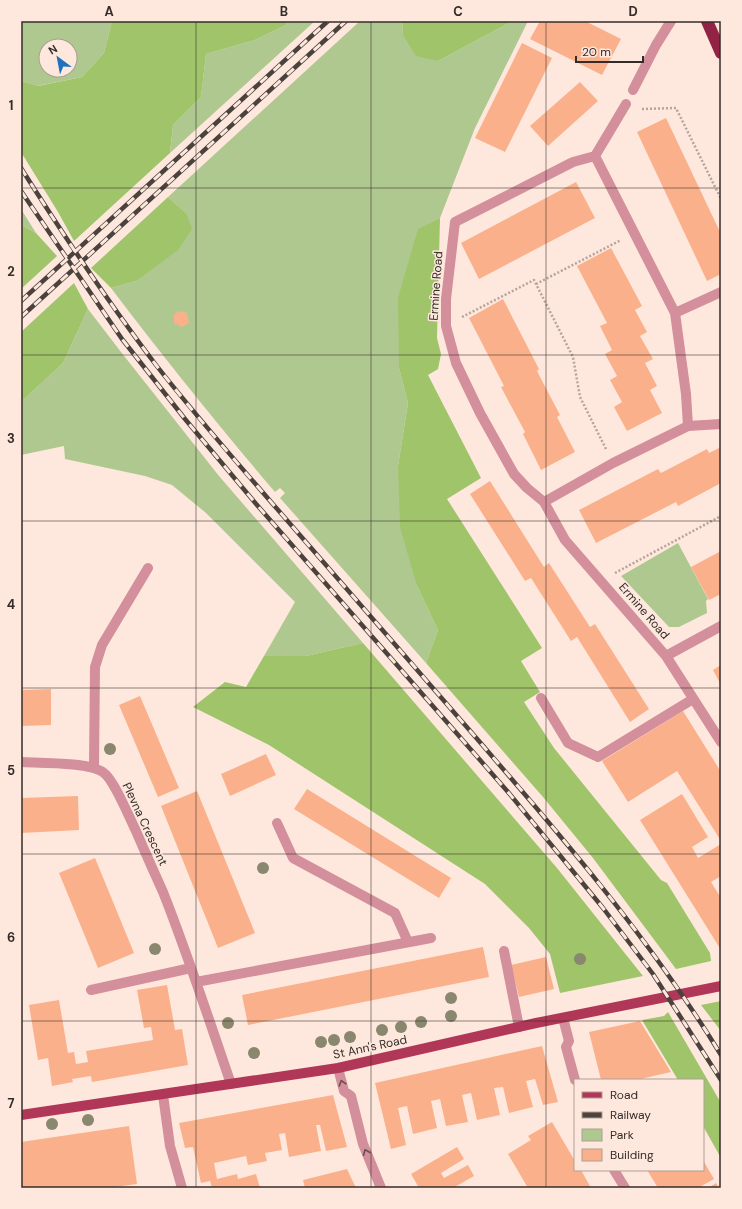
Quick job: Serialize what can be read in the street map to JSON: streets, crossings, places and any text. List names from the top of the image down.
{
  "streets": {
    "main road": ["St Ann's Road"],
    "street": ["Ermine Road", "Plevna Crescent"]
  },
  "crossings": [
    ["Plevna Crescent", "St Ann's Road"]
  ],
  "legend": [
    "Road",
    "Railway",
    "Park",
    "Building"
  ],
  "scale_bar": "20 m",
  "north": "top left",
  "grid": {
    "columns": [
      "A",
      "B",
      "C",
      "D"
    ],
    "rows": [
      "1",
      "2",
      "3",
      "4",
      "5",
      "6",
      "7"
    ]
  }
}
